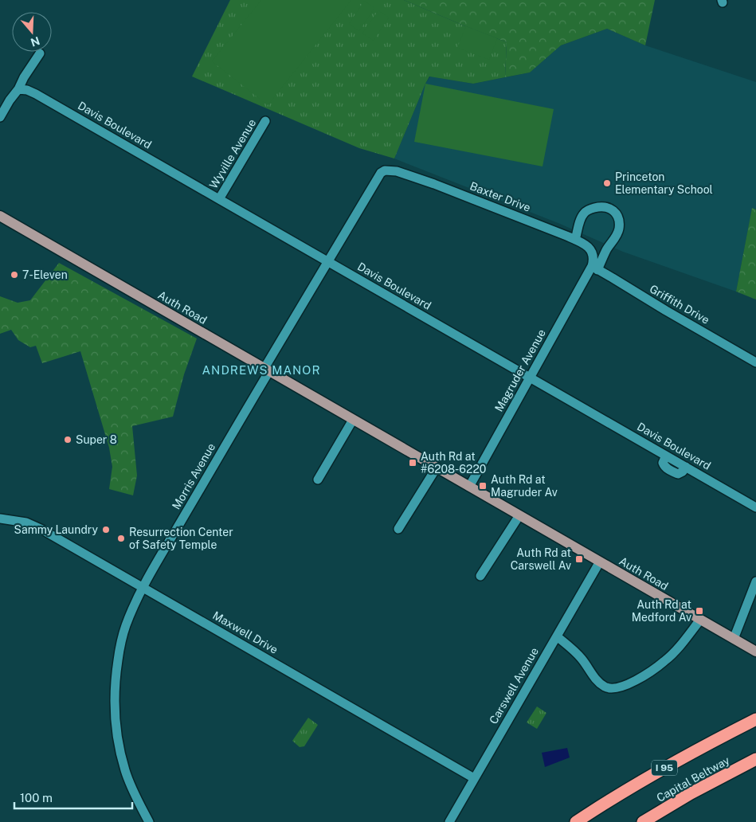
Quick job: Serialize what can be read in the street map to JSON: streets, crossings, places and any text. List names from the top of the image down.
{
  "streets": {
    "highway": ["I 95", "Capital Beltway"],
    "main road": ["Auth Road"],
    "street": [
      "Davis Boulevard",
      "Wyville Avenue",
      "Baxter Drive",
      "Griffith Drive",
      "Magruder Avenue",
      "Morris Avenue",
      "Maxwell Drive",
      "Carswell Avenue"
    ]
  },
  "crossings": [
    ["Davis Boulevard", "Wyville Avenue"],
    ["Davis Boulevard", "Magruder Avenue"],
    ["Davis Boulevard", "Morris Avenue"],
    ["Baxter Drive", "Griffith Drive"],
    ["Baxter Drive", "Magruder Avenue"],
    ["Baxter Drive", "Morris Avenue"],
    ["Griffith Drive", "Magruder Avenue"],
    ["Auth Road", "Magruder Avenue"],
    ["Auth Road", "Morris Avenue"],
    ["Auth Road", "Carswell Avenue"],
    ["Morris Avenue", "Maxwell Drive"],
    ["Maxwell Drive", "Carswell Avenue"]
  ],
  "districts": ["ANDREWS MANOR"],
  "places": {
    "other": [
      "Princeton Elementary School",
      "7-Eleven",
      "Super 8",
      "Sammy Laundry",
      "Resurrection Center of Safety Temple"
    ],
    "transit": [
      "Auth Rd at #6208-6220",
      "Auth Rd at Magruder Av",
      "Auth Rd at Carswell Av",
      "Auth Rd at Medford Av"
    ]
  },
  "scale_bar": "100 m",
  "north": "bottom"
}
